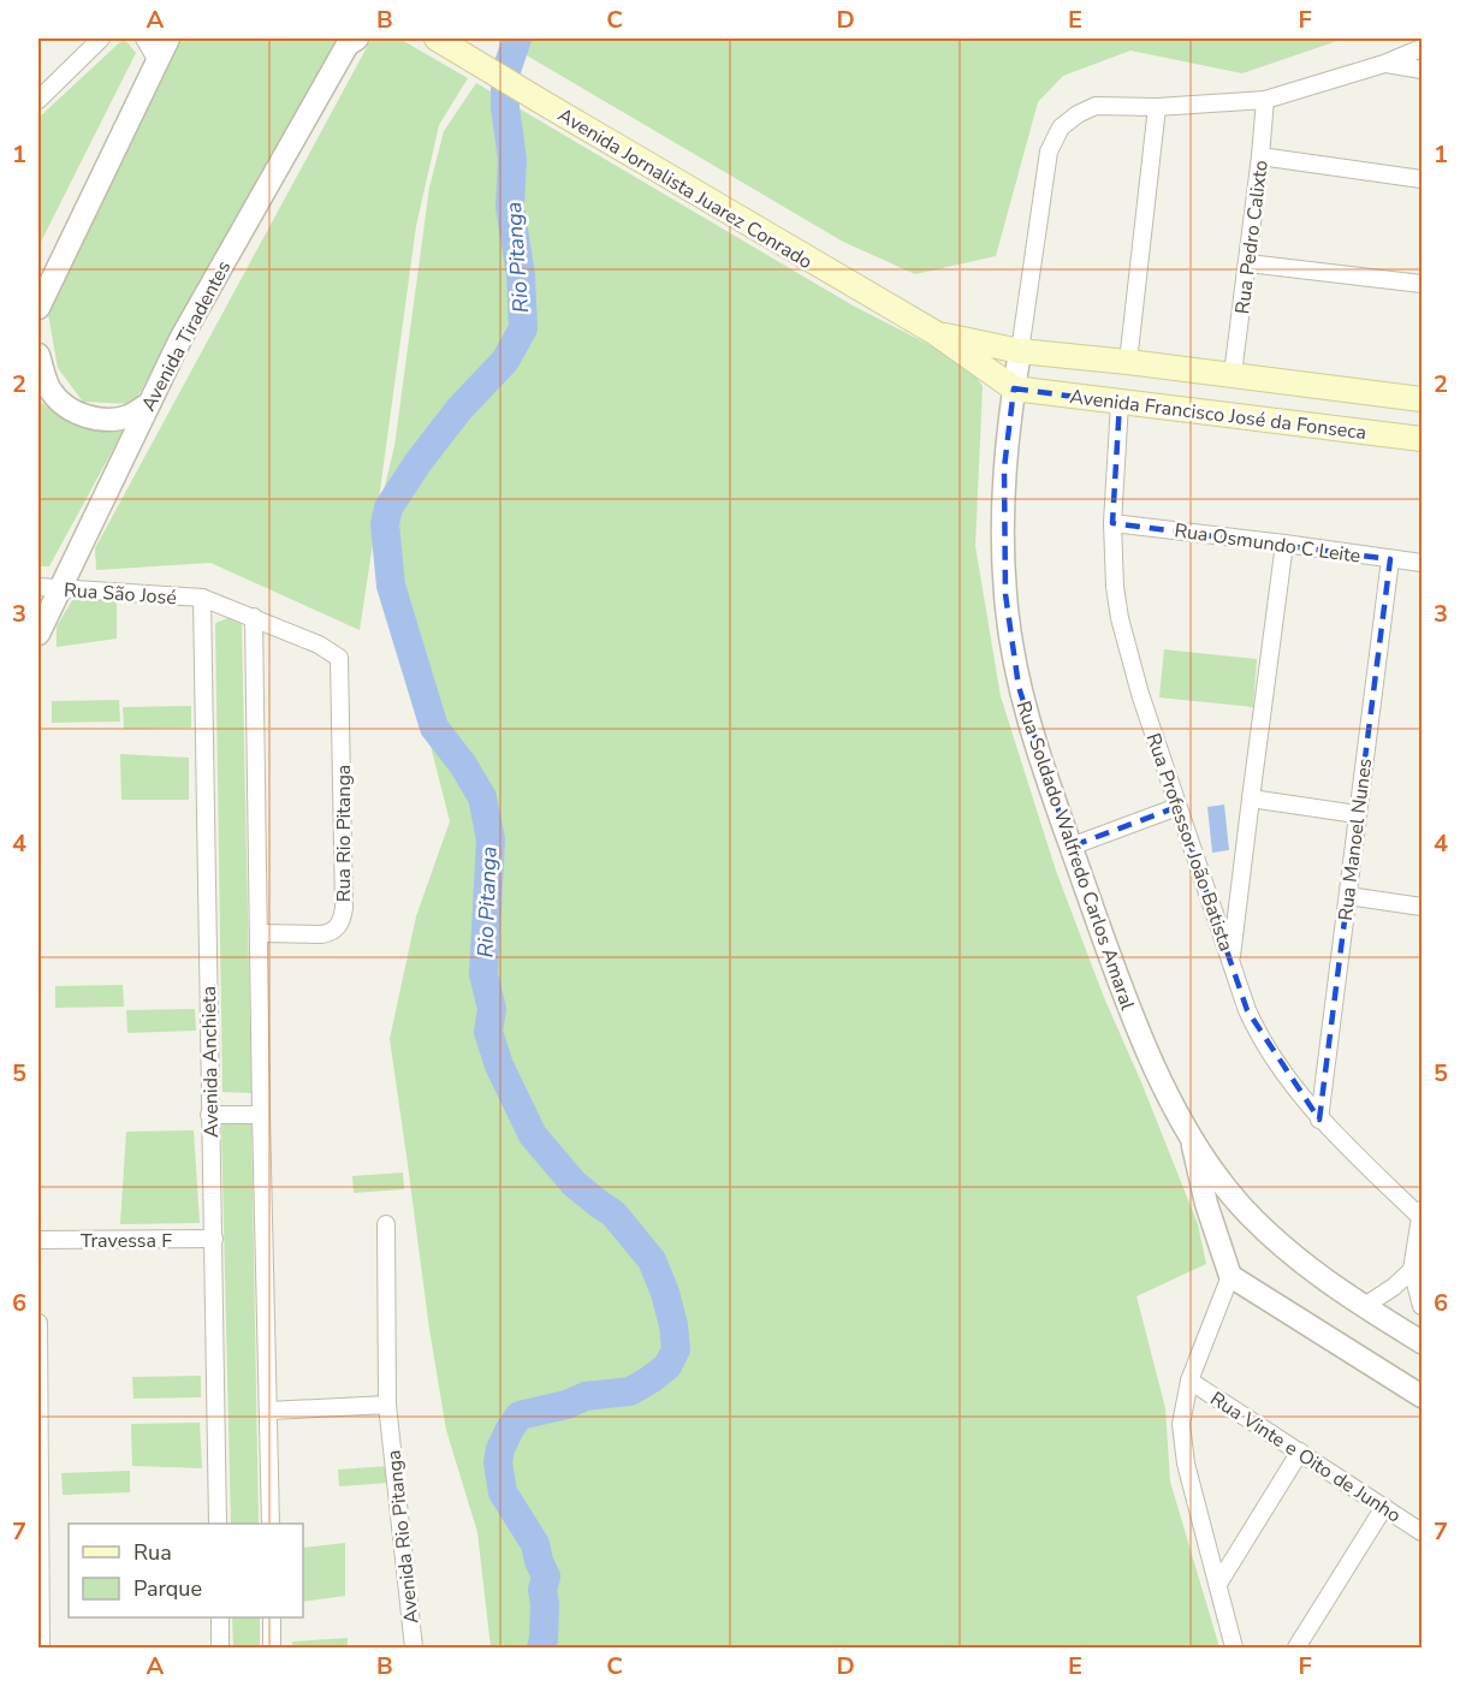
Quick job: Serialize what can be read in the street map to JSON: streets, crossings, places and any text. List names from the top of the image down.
{
  "streets": {
    "main road": ["Avenida Jornalista Juarez Conrado", "Avenida Francisco José da Fonseca"],
    "street": [
      "Rua Pedro Calixto",
      "Avenida Tiradentes",
      "Rua Osmundo C Leite",
      "Rua São José",
      "Rua Rio Pitanga",
      "Rua Manoel Nunes",
      "Rua Professor João Batista",
      "Rua Soldado Walfredo Carlos Amaral",
      "Avenida Anchieta",
      "Travessa F",
      "Rua Vinte e Oito de Junho",
      "Avenida Rio Pitanga"
    ]
  },
  "crossings": [
    ["Avenida Jornalista Juarez Conrado", "Avenida Francisco José da Fonseca"],
    ["Avenida Jornalista Juarez Conrado", "Rua Soldado Walfredo Carlos Amaral"],
    ["Rua Pedro Calixto", "Avenida Francisco José da Fonseca"],
    ["Avenida Tiradentes", "Rua São José"],
    ["Avenida Francisco José da Fonseca", "Rua Professor João Batista"],
    ["Avenida Francisco José da Fonseca", "Rua Soldado Walfredo Carlos Amaral"],
    ["Rua Osmundo C Leite", "Rua Manoel Nunes"],
    ["Rua Osmundo C Leite", "Rua Professor João Batista"],
    ["Rua São José", "Rua Rio Pitanga"],
    ["Rua São José", "Avenida Anchieta"],
    ["Rua Manoel Nunes", "Rua Professor João Batista"],
    ["Avenida Anchieta", "Travessa F"]
  ],
  "water": ["Rio Pitanga"],
  "legend": ["Rua", "Parque"],
  "grid": {
    "columns": [
      "A",
      "B",
      "C",
      "D",
      "E",
      "F"
    ],
    "rows": [
      "1",
      "2",
      "3",
      "4",
      "5",
      "6",
      "7"
    ]
  }
}
